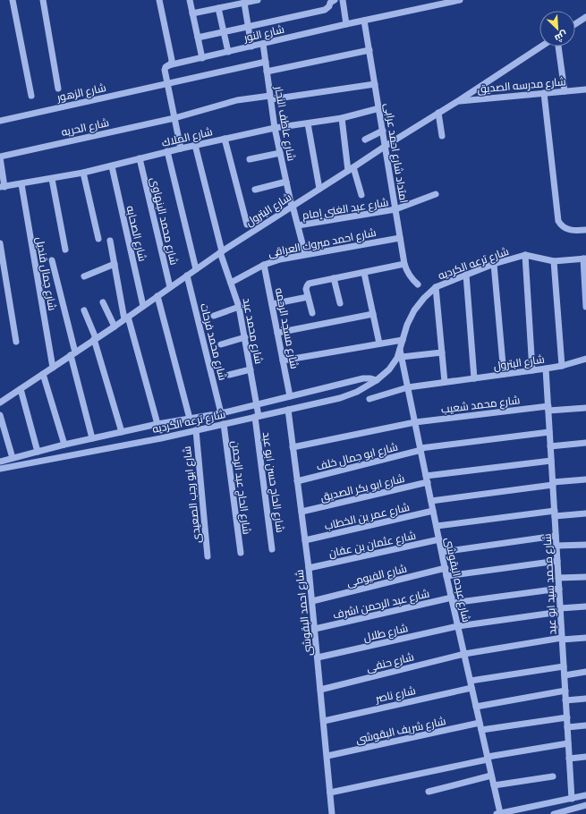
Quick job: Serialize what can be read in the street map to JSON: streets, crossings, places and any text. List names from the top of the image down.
{
  "streets": {
    "street": [
      "شارع النور",
      "شارع مدرسه الصديق",
      "شارع الزهور",
      "شارع عاطف النجار",
      "شارع الحريه",
      "شارع الملاك",
      "امتداد شارع احمد عرابى",
      "شارع عبد الغنى إمام",
      "شارع البترول",
      "شارع محمد البنهاوى",
      "شارع الصحابه",
      "شارع احمد مبروك العراقى",
      "شارع ترعه الكرديه",
      "شارع جمال قنديل",
      "شارع مسجد الرحمه",
      "شارع محمد عيد",
      "شارع محمد فرحات",
      "شارع محمد شعيب",
      "شارع ابو جمال خلف",
      "شارع الحاج حسن ابو عبد",
      "شارع الحاج عبد الرحمن",
      "شارع ابو بكر الصديق",
      "شارع ابو رجب الصعيدى",
      "شارع عمر بن الخطاب",
      "شارع عثمان بن عفان",
      "شارع الفيومى",
      "شارع عبده البقوشى",
      "شارع محمد سيد ابو عيد",
      "شارع عبد الرحمن اشرف",
      "شارع احمد البقوشى",
      "شارع طلال",
      "شارع حنفى",
      "شارع ناصر",
      "شارع شريف البقوشى"
    ]
  },
  "crossings": [
    ["شارع النور", "شارع عاطف النجار"],
    ["شارع النور", "امتداد شارع احمد عرابى"],
    ["شارع مدرسه الصديق", "شارع البترول"],
    ["شارع الزهور", "شارع عاطف النجار"],
    ["شارع عاطف النجار", "شارع الحريه"],
    ["شارع عاطف النجار", "شارع الملاك"],
    ["شارع عاطف النجار", "شارع عبد الغنى إمام"],
    ["شارع عاطف النجار", "شارع البترول"],
    ["شارع عاطف النجار", "شارع احمد مبروك العراقى"],
    ["شارع الملاك", "امتداد شارع احمد عرابى"],
    ["شارع الملاك", "شارع محمد البنهاوى"],
    ["شارع الملاك", "شارع الصحابه"],
    ["شارع الملاك", "شارع جمال قنديل"],
    ["شارع الملاك", "شارع محمد عيد"],
    ["امتداد شارع احمد عرابى", "شارع عبد الغنى إمام"],
    ["امتداد شارع احمد عرابى", "شارع البترول"],
    ["امتداد شارع احمد عرابى", "شارع احمد مبروك العراقى"],
    ["شارع البترول", "شارع محمد البنهاوى"],
    ["شارع البترول", "شارع الصحابه"],
    ["شارع البترول", "شارع جمال قنديل"],
    ["شارع البترول", "شارع محمد عيد"],
    ["شارع البترول", "شارع محمد فرحات"],
    ["شارع البترول", "شارع عبده البقوشى"],
    ["شارع البترول", "شارع محمد سيد ابو عيد"],
    ["شارع احمد مبروك العراقى", "شارع مسجد الرحمه"],
    ["شارع احمد مبروك العراقى", "شارع محمد عيد"],
    ["شارع ترعه الكرديه", "شارع مسجد الرحمه"],
    ["شارع ترعه الكرديه", "شارع محمد عيد"],
    ["شارع ترعه الكرديه", "شارع محمد فرحات"],
    ["شارع ترعه الكرديه", "شارع الحاج حسن ابو عبد"],
    ["شارع ترعه الكرديه", "شارع الحاج عبد الرحمن"],
    ["شارع ترعه الكرديه", "شارع ابو رجب الصعيدى"],
    ["شارع ترعه الكرديه", "شارع عبده البقوشى"],
    ["شارع ترعه الكرديه", "شارع احمد البقوشى"],
    ["شارع محمد عيد", "شارع الحاج حسن ابو عبد"],
    ["شارع محمد شعيب", "شارع عبده البقوشى"],
    ["شارع محمد شعيب", "شارع محمد سيد ابو عيد"],
    ["شارع محمد شعيب", "شارع احمد البقوشى"],
    ["شارع ابو جمال خلف", "شارع عبده البقوشى"],
    ["شارع ابو جمال خلف", "شارع محمد سيد ابو عيد"],
    ["شارع ابو جمال خلف", "شارع احمد البقوشى"],
    ["شارع ابو بكر الصديق", "شارع عبده البقوشى"],
    ["شارع ابو بكر الصديق", "شارع محمد سيد ابو عيد"],
    ["شارع ابو بكر الصديق", "شارع احمد البقوشى"],
    ["شارع عمر بن الخطاب", "شارع عبده البقوشى"],
    ["شارع عمر بن الخطاب", "شارع احمد البقوشى"],
    ["شارع عثمان بن عفان", "شارع عبده البقوشى"],
    ["شارع عثمان بن عفان", "شارع احمد البقوشى"],
    ["شارع الفيومى", "شارع عبده البقوشى"],
    ["شارع الفيومى", "شارع احمد البقوشى"],
    ["شارع عبده البقوشى", "شارع عبد الرحمن اشرف"],
    ["شارع عبده البقوشى", "شارع طلال"],
    ["شارع عبده البقوشى", "شارع حنفى"],
    ["شارع عبده البقوشى", "شارع ناصر"],
    ["شارع عبده البقوشى", "شارع شريف البقوشى"],
    ["شارع محمد سيد ابو عيد", "شارع عبد الرحمن اشرف"],
    ["شارع محمد سيد ابو عيد", "شارع طلال"],
    ["شارع محمد سيد ابو عيد", "شارع حنفى"],
    ["شارع عبد الرحمن اشرف", "شارع احمد البقوشى"],
    ["شارع احمد البقوشى", "شارع طلال"],
    ["شارع احمد البقوشى", "شارع حنفى"],
    ["شارع احمد البقوشى", "شارع ناصر"],
    ["شارع احمد البقوشى", "شارع شريف البقوشى"]
  ],
  "north": "bottom right"
}
